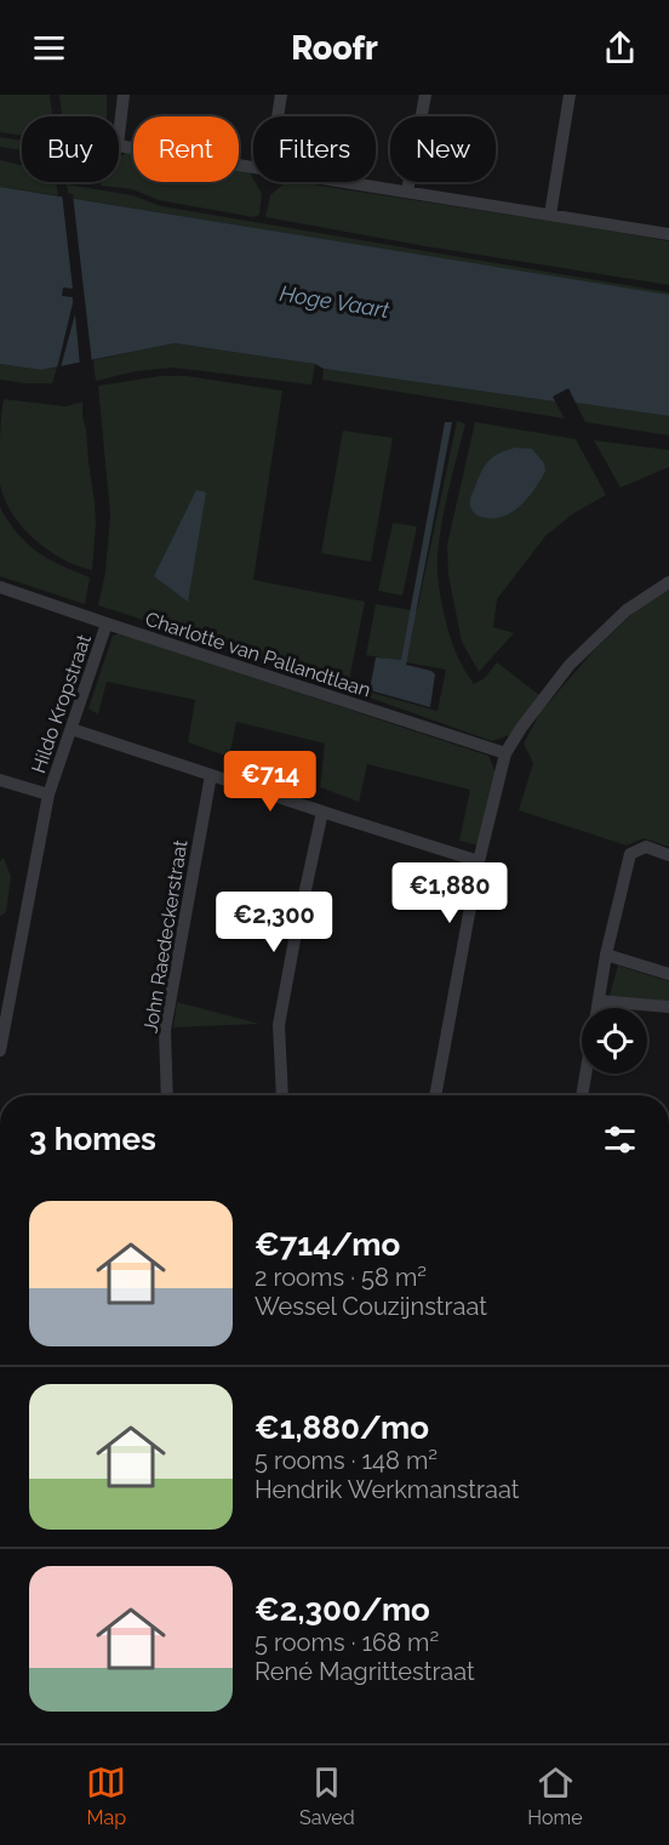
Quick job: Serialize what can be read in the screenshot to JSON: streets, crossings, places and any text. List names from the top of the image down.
{
  "streets": {
    "street": ["Charlotte van Pallandtlaan", "Hildo Kropstraat", "John Raedeckerstraat"]
  },
  "crossings": [
    ["Charlotte van Pallandtlaan", "Hildo Kropstraat"]
  ],
  "water": ["Hoge Vaart"],
  "page": {
    "header": "Roofr",
    "chip": [
      "Buy",
      "Rent",
      "Filters",
      "New"
    ],
    "price": ["€714", "€1,880", "€2,300"],
    "heading": "3 homes",
    "list": [
      {
        "name": "€714/mo",
        "note": "2 rooms · 58 m² · Wessel Couzijnstraat"
      },
      {
        "name": "€1,880/mo",
        "note": "5 rooms · 148 m² · Hendrik Werkmanstraat"
      },
      {
        "name": "€2,300/mo",
        "note": "5 rooms · 168 m² · René Magrittestraat"
      }
    ],
    "tabs": ["Map", "Saved", "Home"]
  }
}
